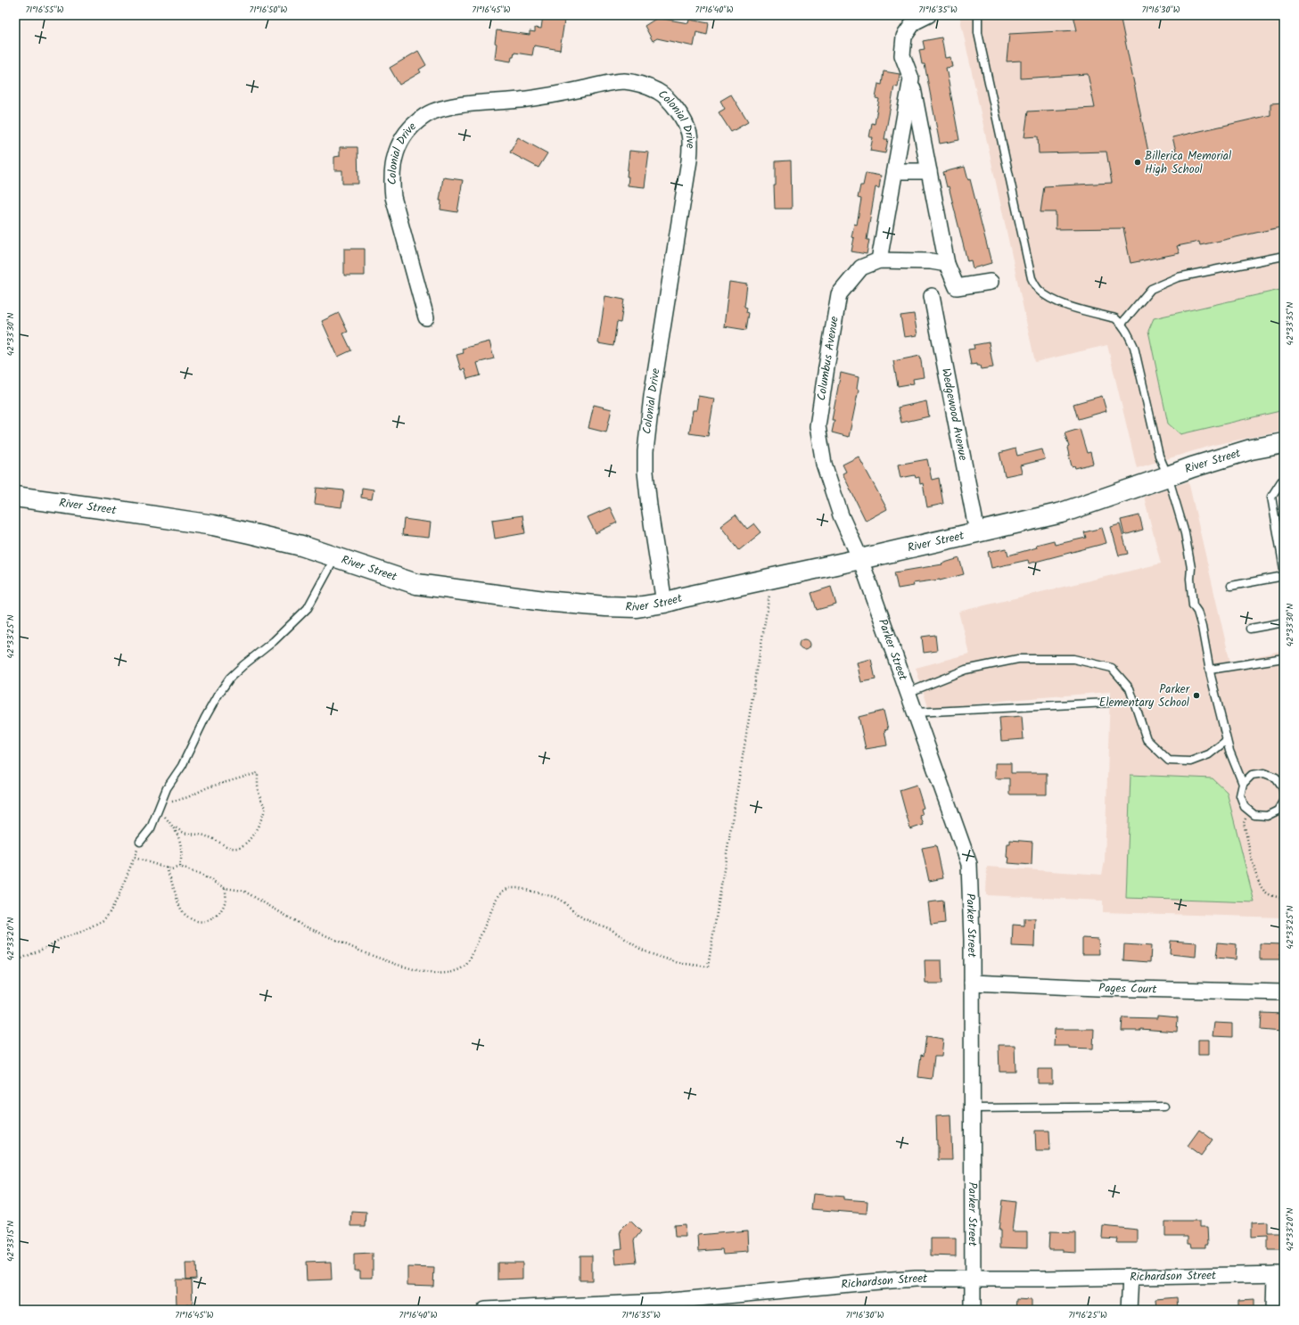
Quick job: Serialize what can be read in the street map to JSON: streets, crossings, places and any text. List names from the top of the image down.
{
  "streets": {
    "main road": ["River Street"],
    "street": [
      "Colonial Drive",
      "Columbus Avenue",
      "Wedgewood Avenue",
      "Parker Street",
      "Pages Court",
      "Richardson Street"
    ]
  },
  "crossings": [
    ["Colonial Drive", "River Street"],
    ["Columbus Avenue", "River Street"],
    ["Columbus Avenue", "Parker Street"],
    ["Wedgewood Avenue", "River Street"],
    ["River Street", "Parker Street"],
    ["Parker Street", "Pages Court"],
    ["Parker Street", "Richardson Street"]
  ],
  "places": ["Billerica Memorial High School", "Parker Elementary School"],
  "coordinates": [
    "71°16'55\"W",
    "71°16'50\"W",
    "71°16'45\"W",
    "71°16'40\"W",
    "71°16'35\"W",
    "71°16'30\"W",
    "42°33'35\"N",
    "42°33'30\"N",
    "42°33'25\"N",
    "42°33'20\"N",
    "42°33'15\"N",
    "71°16'25\"W"
  ]
}
